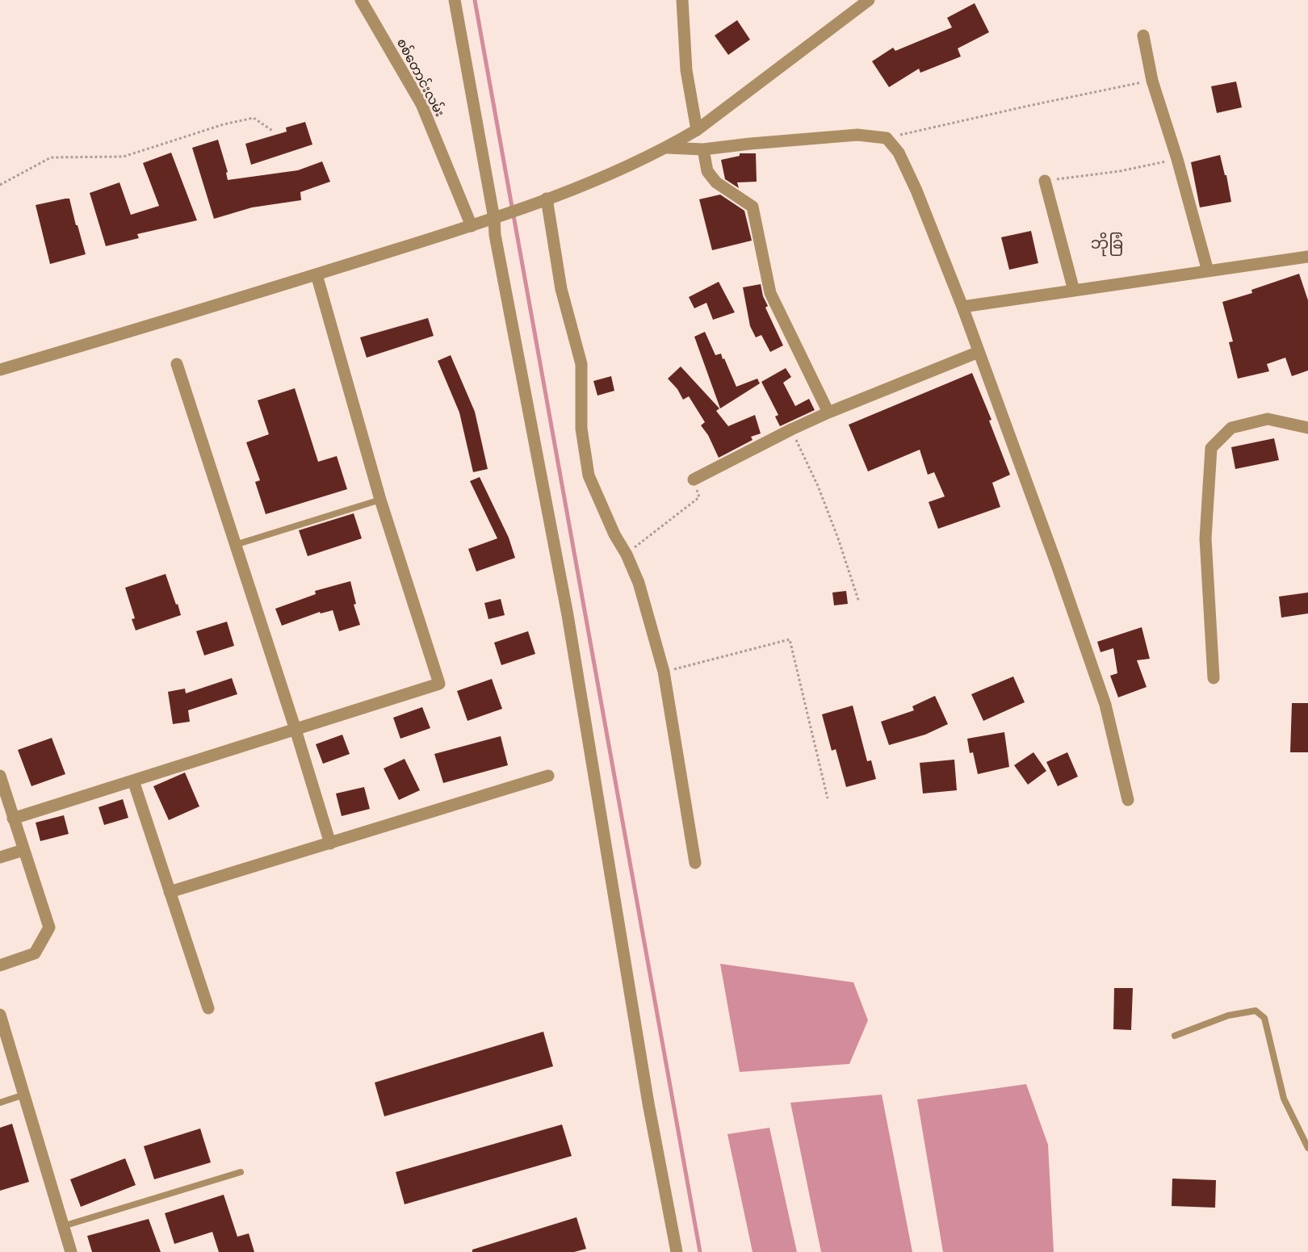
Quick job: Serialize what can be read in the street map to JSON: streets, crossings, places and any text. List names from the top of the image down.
{
  "streets": {
    "street": ["စစ်တောင်းလမ်း"]
  },
  "districts": ["ဘိုခြံ"]
}
